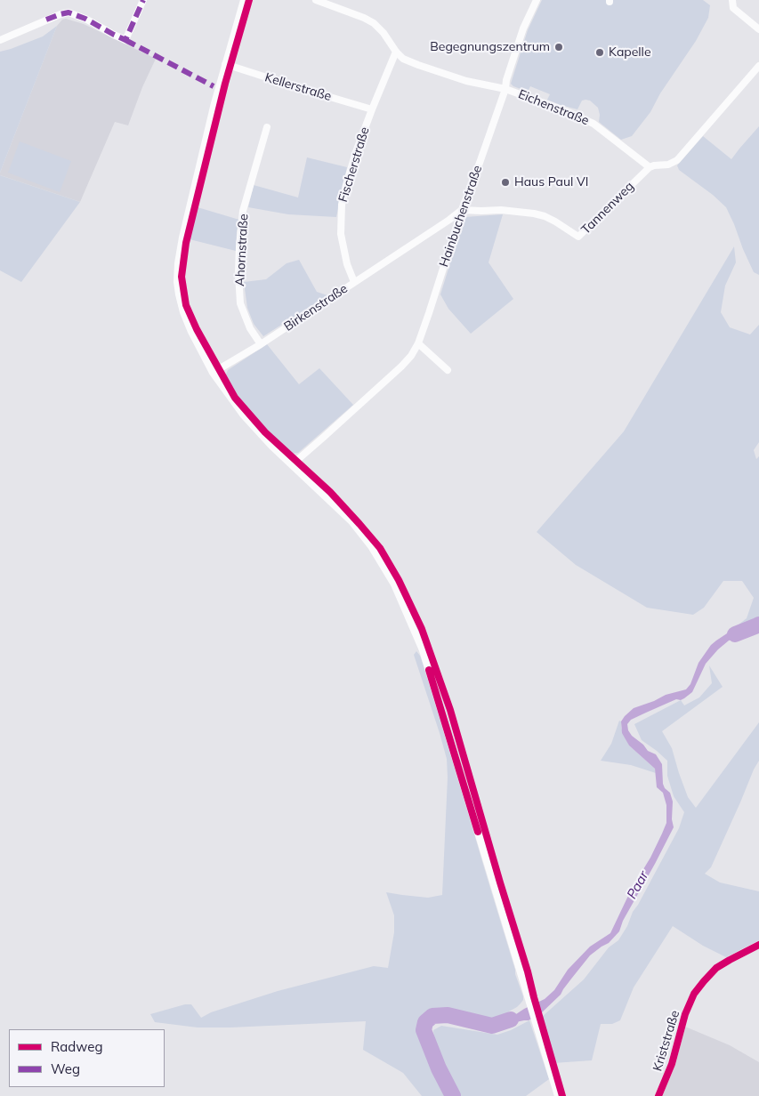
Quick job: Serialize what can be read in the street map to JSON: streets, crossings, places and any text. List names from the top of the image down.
{
  "streets": {
    "street": [
      "Kellerstraße",
      "Eichenstraße",
      "Fischerstraße",
      "Tannenweg",
      "Hainbuchenstraße",
      "Ahornstraße",
      "Birkenstraße",
      "Kriststraße"
    ]
  },
  "crossings": [
    ["Kellerstraße", "Fischerstraße"],
    ["Eichenstraße", "Fischerstraße"],
    ["Eichenstraße", "Tannenweg"],
    ["Eichenstraße", "Hainbuchenstraße"],
    ["Fischerstraße", "Birkenstraße"],
    ["Tannenweg", "Hainbuchenstraße"],
    ["Tannenweg", "Birkenstraße"],
    ["Hainbuchenstraße", "Birkenstraße"],
    ["Ahornstraße", "Birkenstraße"]
  ],
  "water": ["Paar"],
  "places": ["Begegnungszentrum", "Kapelle", "Haus Paul VI"],
  "legend": ["Radweg", "Weg"]
}
